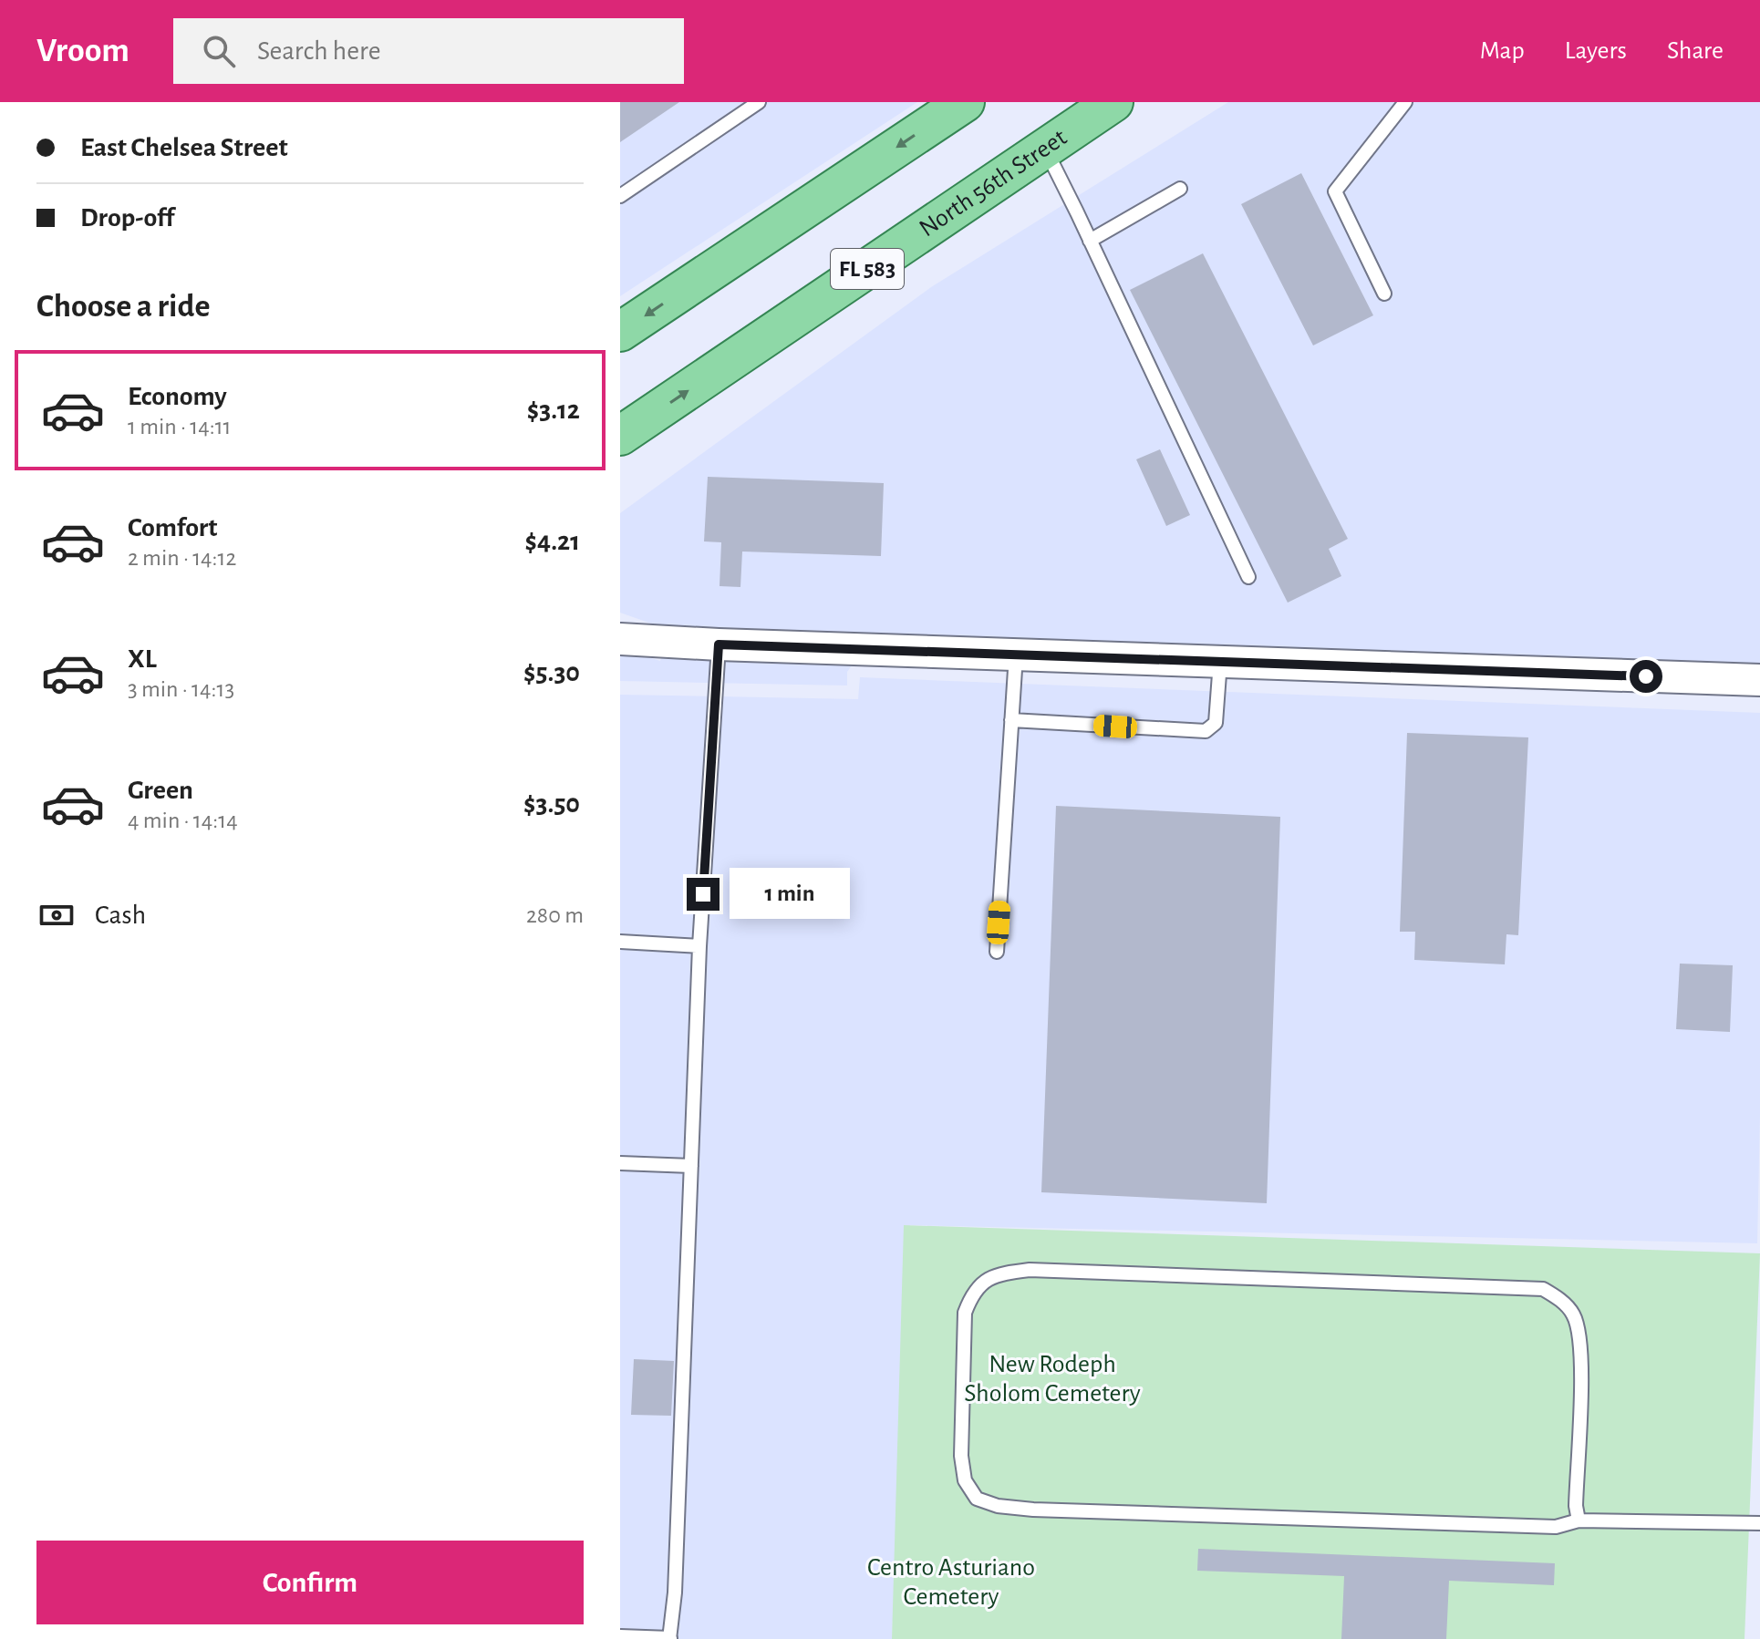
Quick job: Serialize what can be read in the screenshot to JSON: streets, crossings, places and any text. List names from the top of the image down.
{
  "streets": {
    "main road": ["North 56th Street", "FL 583"]
  },
  "parks": ["New Rodeph Sholom Cemetery", "Centro Asturiano Cemetery"],
  "page": {
    "header": "Vroom",
    "search": "Search here",
    "nav": ["Map", "Layers", "Share"],
    "banner": ["East Chelsea Street", "Drop-off"],
    "heading": "Choose a ride",
    "list": [
      {
        "name": "Economy",
        "note": "1 min · 14:11",
        "value": "$3.12"
      },
      {
        "name": "Comfort",
        "note": "2 min · 14:12",
        "value": "$4.21"
      },
      {
        "name": "XL",
        "note": "3 min · 14:13",
        "value": "$5.30"
      },
      {
        "name": "Green",
        "note": "4 min · 14:14",
        "value": "$3.50"
      }
    ],
    "bubble": "1 min",
    "pay": ["Cash", "280 m"],
    "buttons": "Confirm"
  }
}
